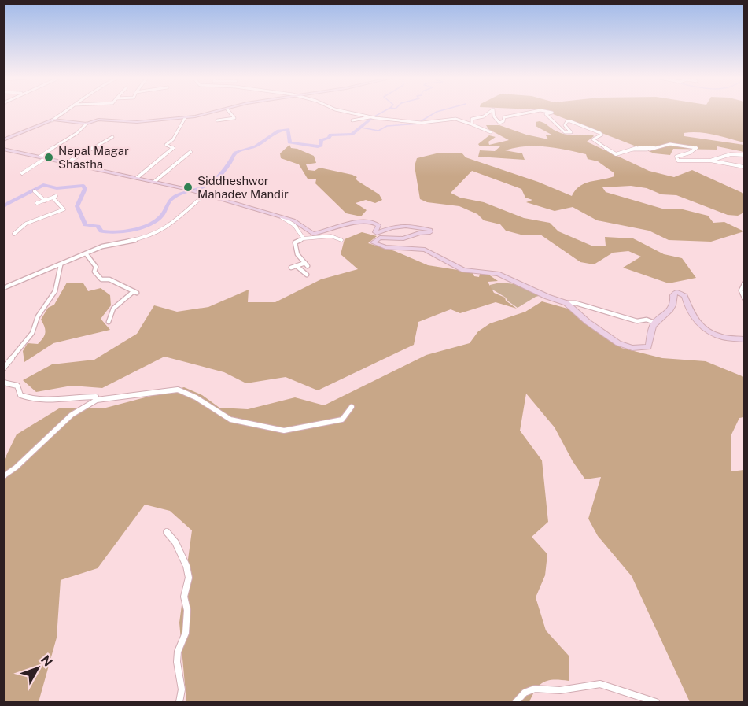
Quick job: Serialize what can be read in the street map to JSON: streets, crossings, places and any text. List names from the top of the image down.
{
  "places": ["Nepal Magar Shastha", "Siddheshwor Mahadev Mandir"],
  "north": "top right"
}
